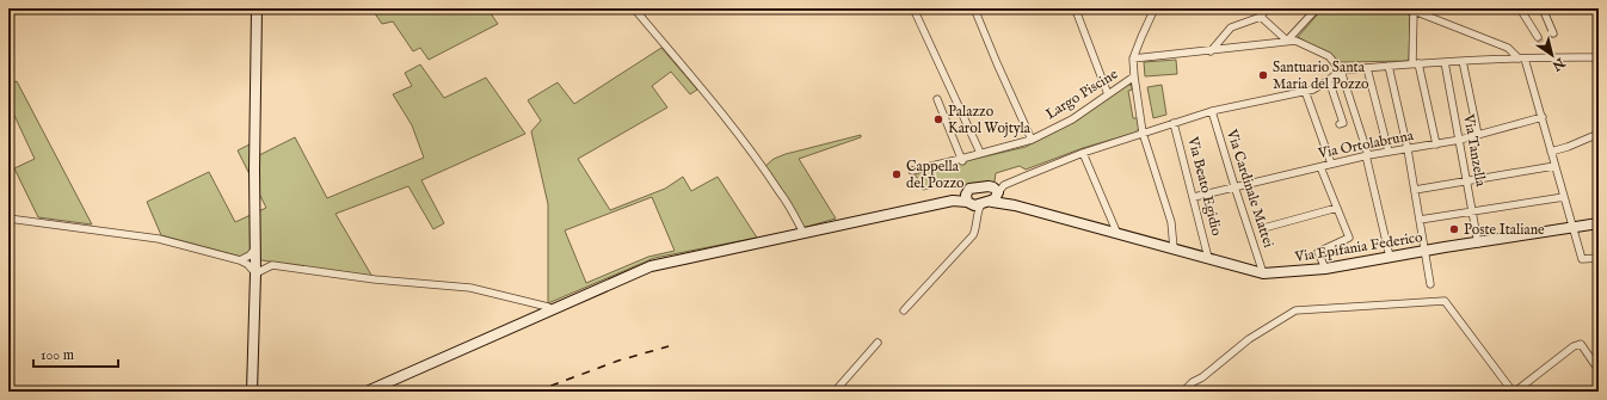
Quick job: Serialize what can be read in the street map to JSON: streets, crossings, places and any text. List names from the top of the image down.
{
  "streets": {
    "main road": ["Via Epifania Federico"],
    "street": [
      "Largo Piscine",
      "Via Ortolabruna",
      "Via Tanzella",
      "Via Beato Egidio",
      "Via Cardinale Mattei"
    ]
  },
  "crossings": [
    ["Via Ortolabruna", "Via Tanzella"],
    ["Via Ortolabruna", "Via Beato Egidio"],
    ["Via Ortolabruna", "Via Cardinale Mattei"],
    ["Via Tanzella", "Via Epifania Federico"],
    ["Via Beato Egidio", "Via Epifania Federico"],
    ["Via Cardinale Mattei", "Via Epifania Federico"]
  ],
  "places": [
    "Santuario Santa Maria del Pozzo",
    "Palazzo Karol Wojtyla",
    "Cappella del Pozzo",
    "Poste Italiane"
  ],
  "scale_bar": "100 m",
  "north": "bottom right"
}
